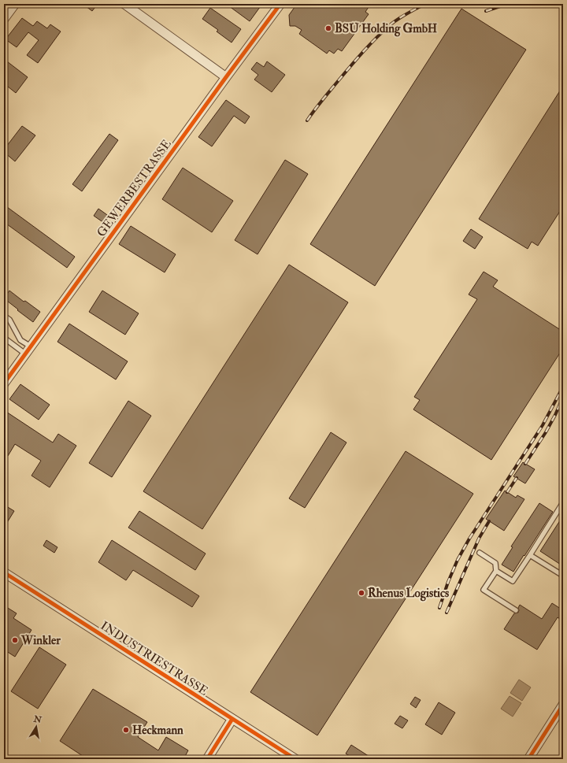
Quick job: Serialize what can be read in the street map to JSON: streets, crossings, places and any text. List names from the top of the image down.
{
  "streets": {
    "street": ["GEWERBESTRASSE", "INDUSTRIESTRASSE"]
  },
  "places": [
    "BSU Holding GmbH",
    "Rhenus Logistics",
    "Winkler",
    "Heckmann"
  ],
  "north": "top"
}
